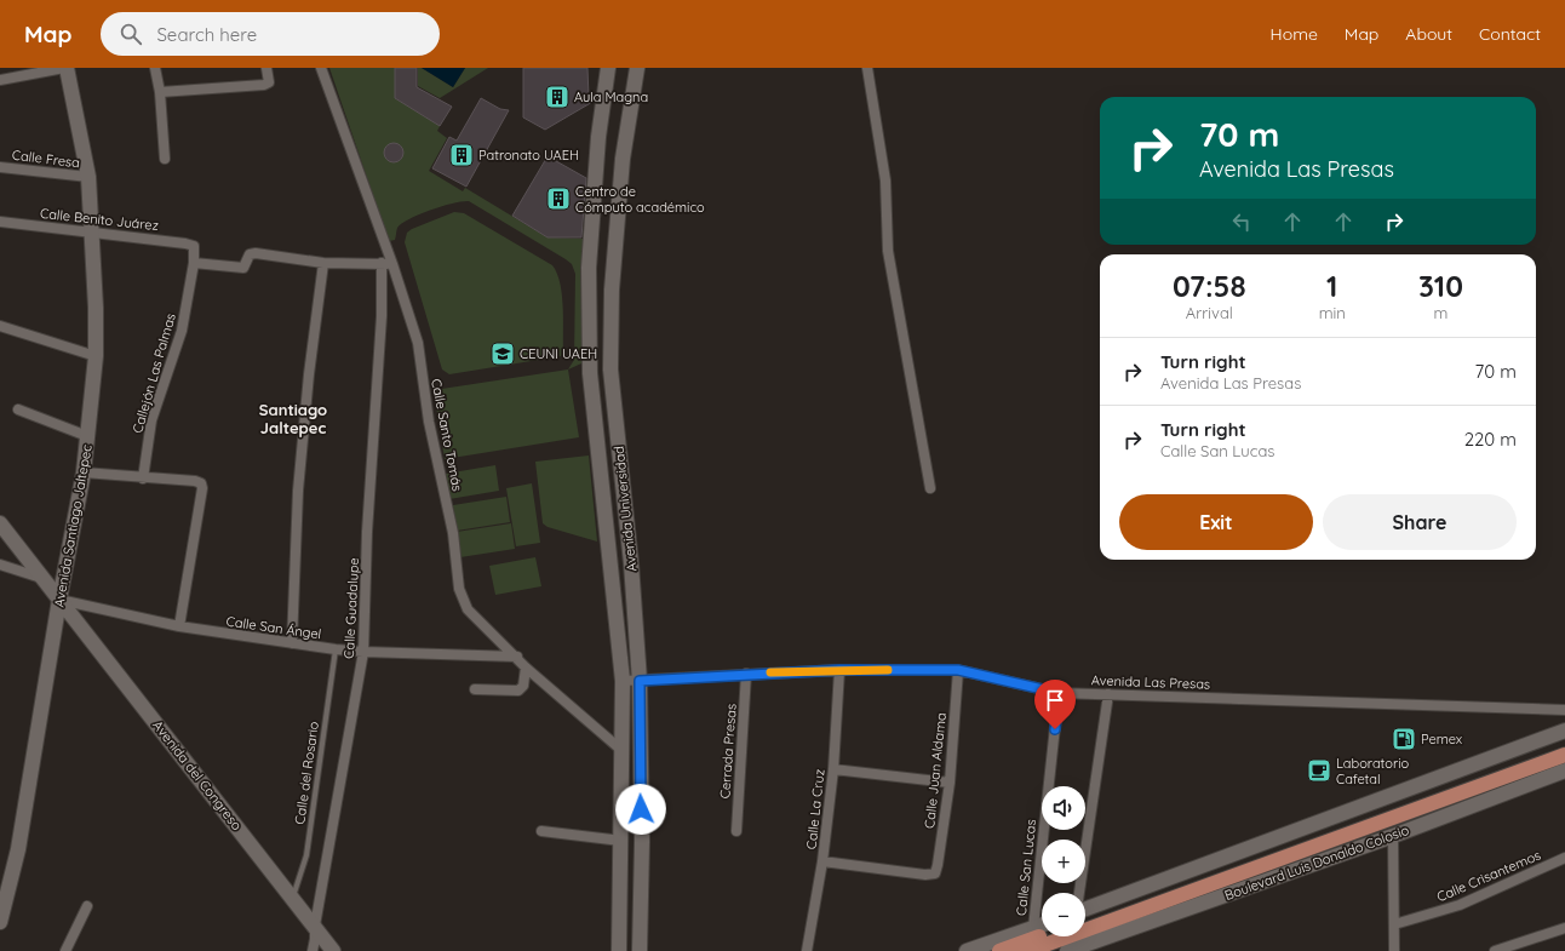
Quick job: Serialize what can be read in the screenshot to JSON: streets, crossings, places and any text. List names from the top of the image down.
{
  "streets": {
    "street": [
      "Calle Fresa",
      "Calle Benito Juárez",
      "Callejón Las Palmas",
      "Calle Santo Tomás",
      "Avenida Universidad",
      "Avenida Santiago Jaltepec",
      "Calle Guadalupe",
      "Calle San Ángel",
      "Avenida Las Presas",
      "Cerrada Presas",
      "Calle Juan Aldama",
      "Avenida del Congreso",
      "Calle La Cruz",
      "Boulevard Luis Donaldo Colosio",
      "Calle San Lucas",
      "Calle Crisantemos"
    ],
    "lane": ["Calle del Rosario"]
  },
  "crossings": [
    ["Calle Fresa", "Avenida Santiago Jaltepec"],
    ["Calle Benito Juárez", "Callejón Las Palmas"],
    ["Calle Benito Juárez", "Avenida Santiago Jaltepec"],
    ["Calle Santo Tomás", "Avenida Universidad"],
    ["Calle Santo Tomás", "Calle San Ángel"],
    ["Avenida Universidad", "Avenida Las Presas"],
    ["Avenida Santiago Jaltepec", "Calle San Ángel"],
    ["Avenida Santiago Jaltepec", "Avenida del Congreso"],
    ["Calle Guadalupe", "Calle San Ángel"],
    ["Calle Guadalupe", "Avenida del Congreso"],
    ["Calle San Ángel", "Calle del Rosario"],
    ["Calle San Ángel", "Avenida del Congreso"],
    ["Avenida Las Presas", "Cerrada Presas"],
    ["Avenida Las Presas", "Calle Juan Aldama"],
    ["Avenida Las Presas", "Calle La Cruz"],
    ["Avenida Las Presas", "Calle San Lucas"],
    ["Calle Juan Aldama", "Calle La Cruz"],
    ["Calle del Rosario", "Avenida del Congreso"]
  ],
  "districts": ["Santiago Jaltepec"],
  "places": {
    "building": ["Aula Magna", "Patronato UAEH", "Centro de Cómputo académico"],
    "school or university": ["CEUNI UAEH"],
    "fuel station": ["Pemex"],
    "cafe": ["Laboratorio Cafetal"]
  },
  "page": {
    "header": "Map",
    "search": "Search here",
    "nav": [
      "Home",
      "Map",
      "About",
      "Contact"
    ],
    "turn": ["70 m", "Avenida Las Presas"],
    "eta": [
      "07:58",
      "Arrival",
      "1",
      "min",
      "310",
      "m"
    ],
    "list": [
      {
        "name": "Turn right",
        "note": "Avenida Las Presas",
        "value": "70 m"
      },
      {
        "name": "Turn right",
        "note": "Calle San Lucas",
        "value": "220 m"
      }
    ],
    "buttons": ["Exit", "Share"],
    "map_buttons": ["+", "−"]
  }
}
